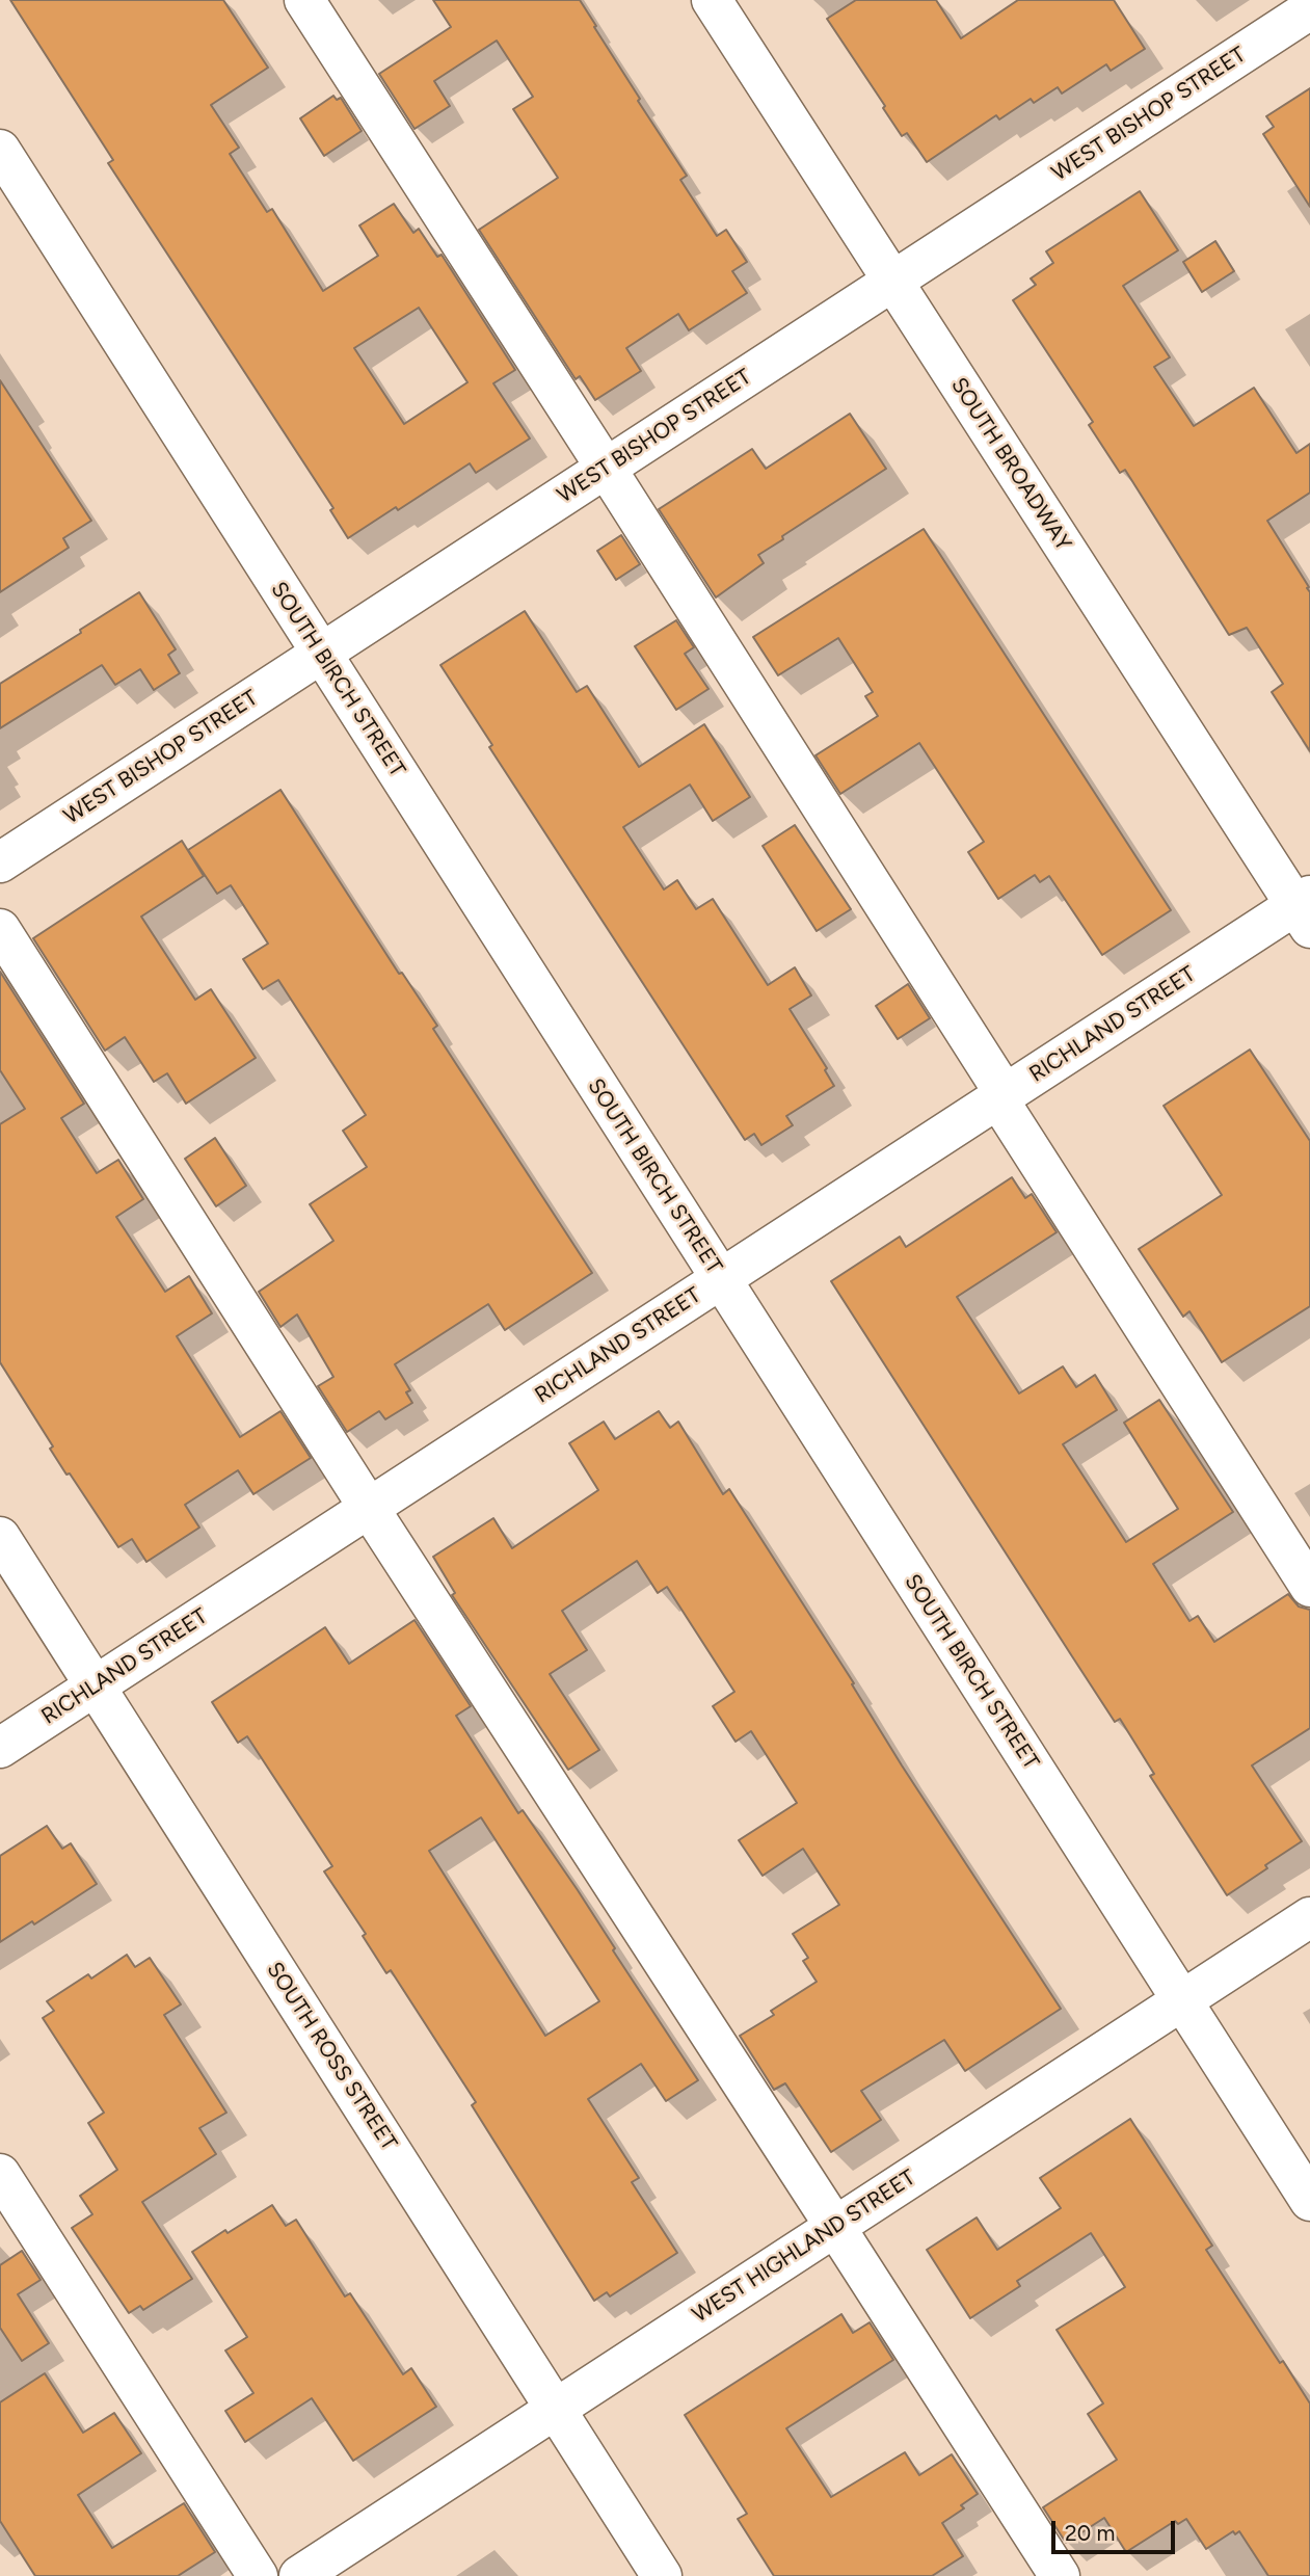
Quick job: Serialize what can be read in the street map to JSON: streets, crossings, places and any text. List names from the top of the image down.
{
  "streets": {
    "street": [
      "WEST BISHOP STREET",
      "SOUTH BROADWAY",
      "SOUTH BIRCH STREET",
      "RICHLAND STREET",
      "SOUTH ROSS STREET",
      "WEST HIGHLAND STREET"
    ]
  },
  "crossings": [
    ["WEST BISHOP STREET", "SOUTH BROADWAY"],
    ["WEST BISHOP STREET", "SOUTH BIRCH STREET"],
    ["SOUTH BROADWAY", "RICHLAND STREET"],
    ["SOUTH BIRCH STREET", "RICHLAND STREET"],
    ["SOUTH BIRCH STREET", "WEST HIGHLAND STREET"],
    ["RICHLAND STREET", "SOUTH ROSS STREET"],
    ["SOUTH ROSS STREET", "WEST HIGHLAND STREET"]
  ],
  "scale_bar": "20 m"
}
